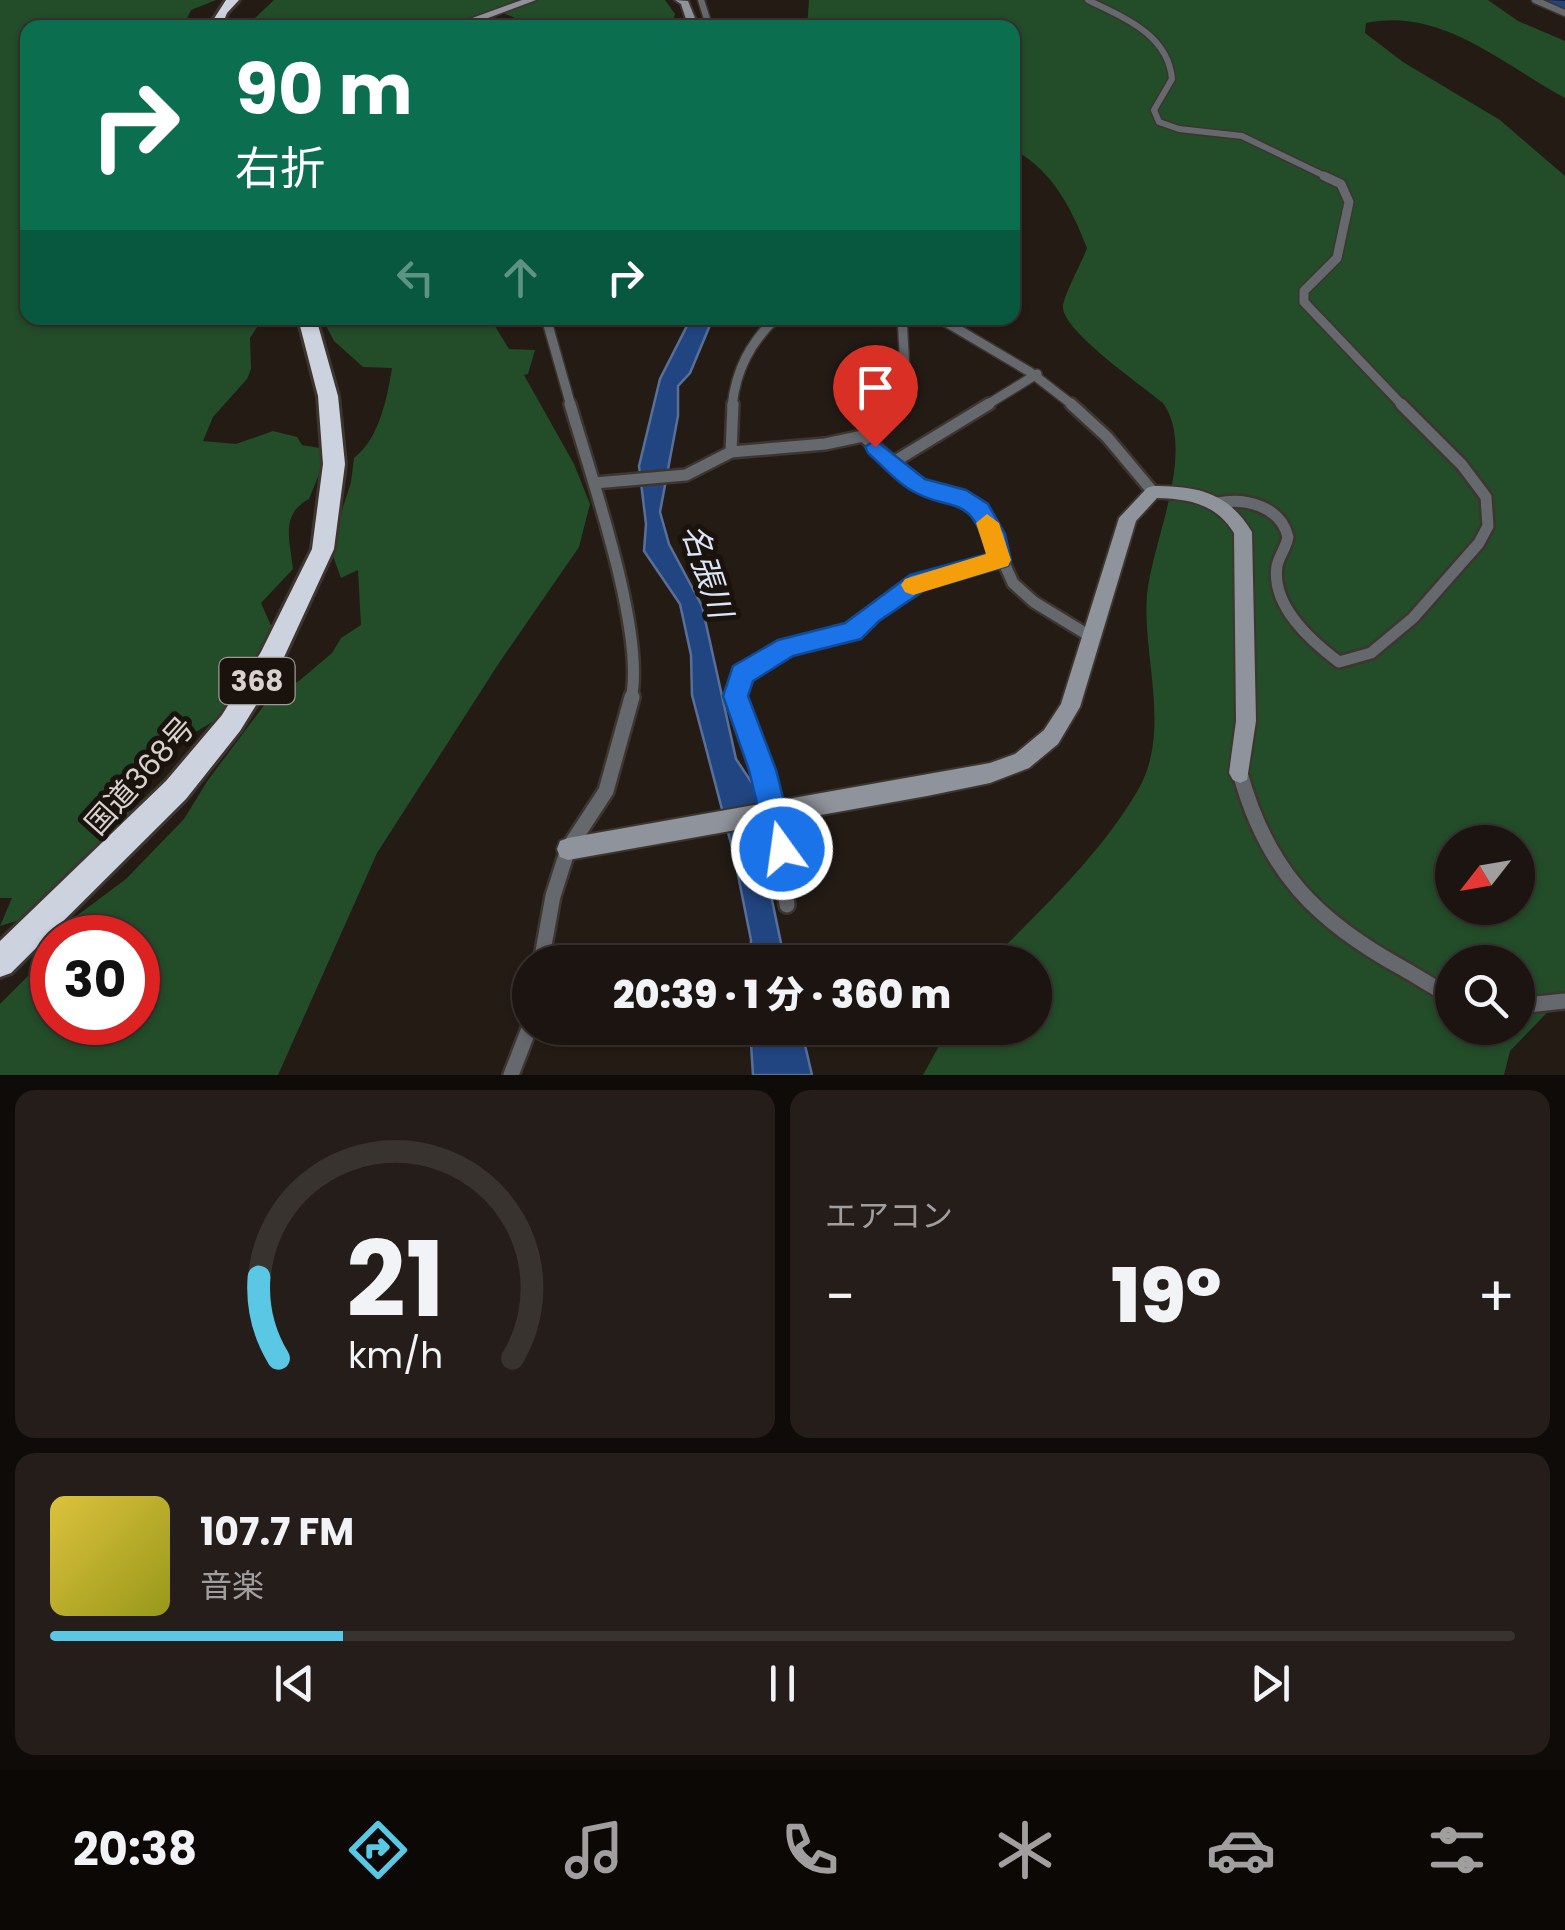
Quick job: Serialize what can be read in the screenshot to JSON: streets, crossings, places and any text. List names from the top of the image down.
{
  "streets": {
    "highway": ["368", "国道368号"]
  },
  "water": ["名張川"],
  "north": "bottom left",
  "page": {
    "turn": ["90 m", "右折"],
    "limit": "30",
    "trip": "20:39 · 1 分 · 360 m",
    "tile": "エアコン",
    "heat": ["−", "19°", "+"],
    "song": ["107.7 FM", "音楽"],
    "tabs": "20:38",
    "gauge": ["21", "km/h"]
  }
}
